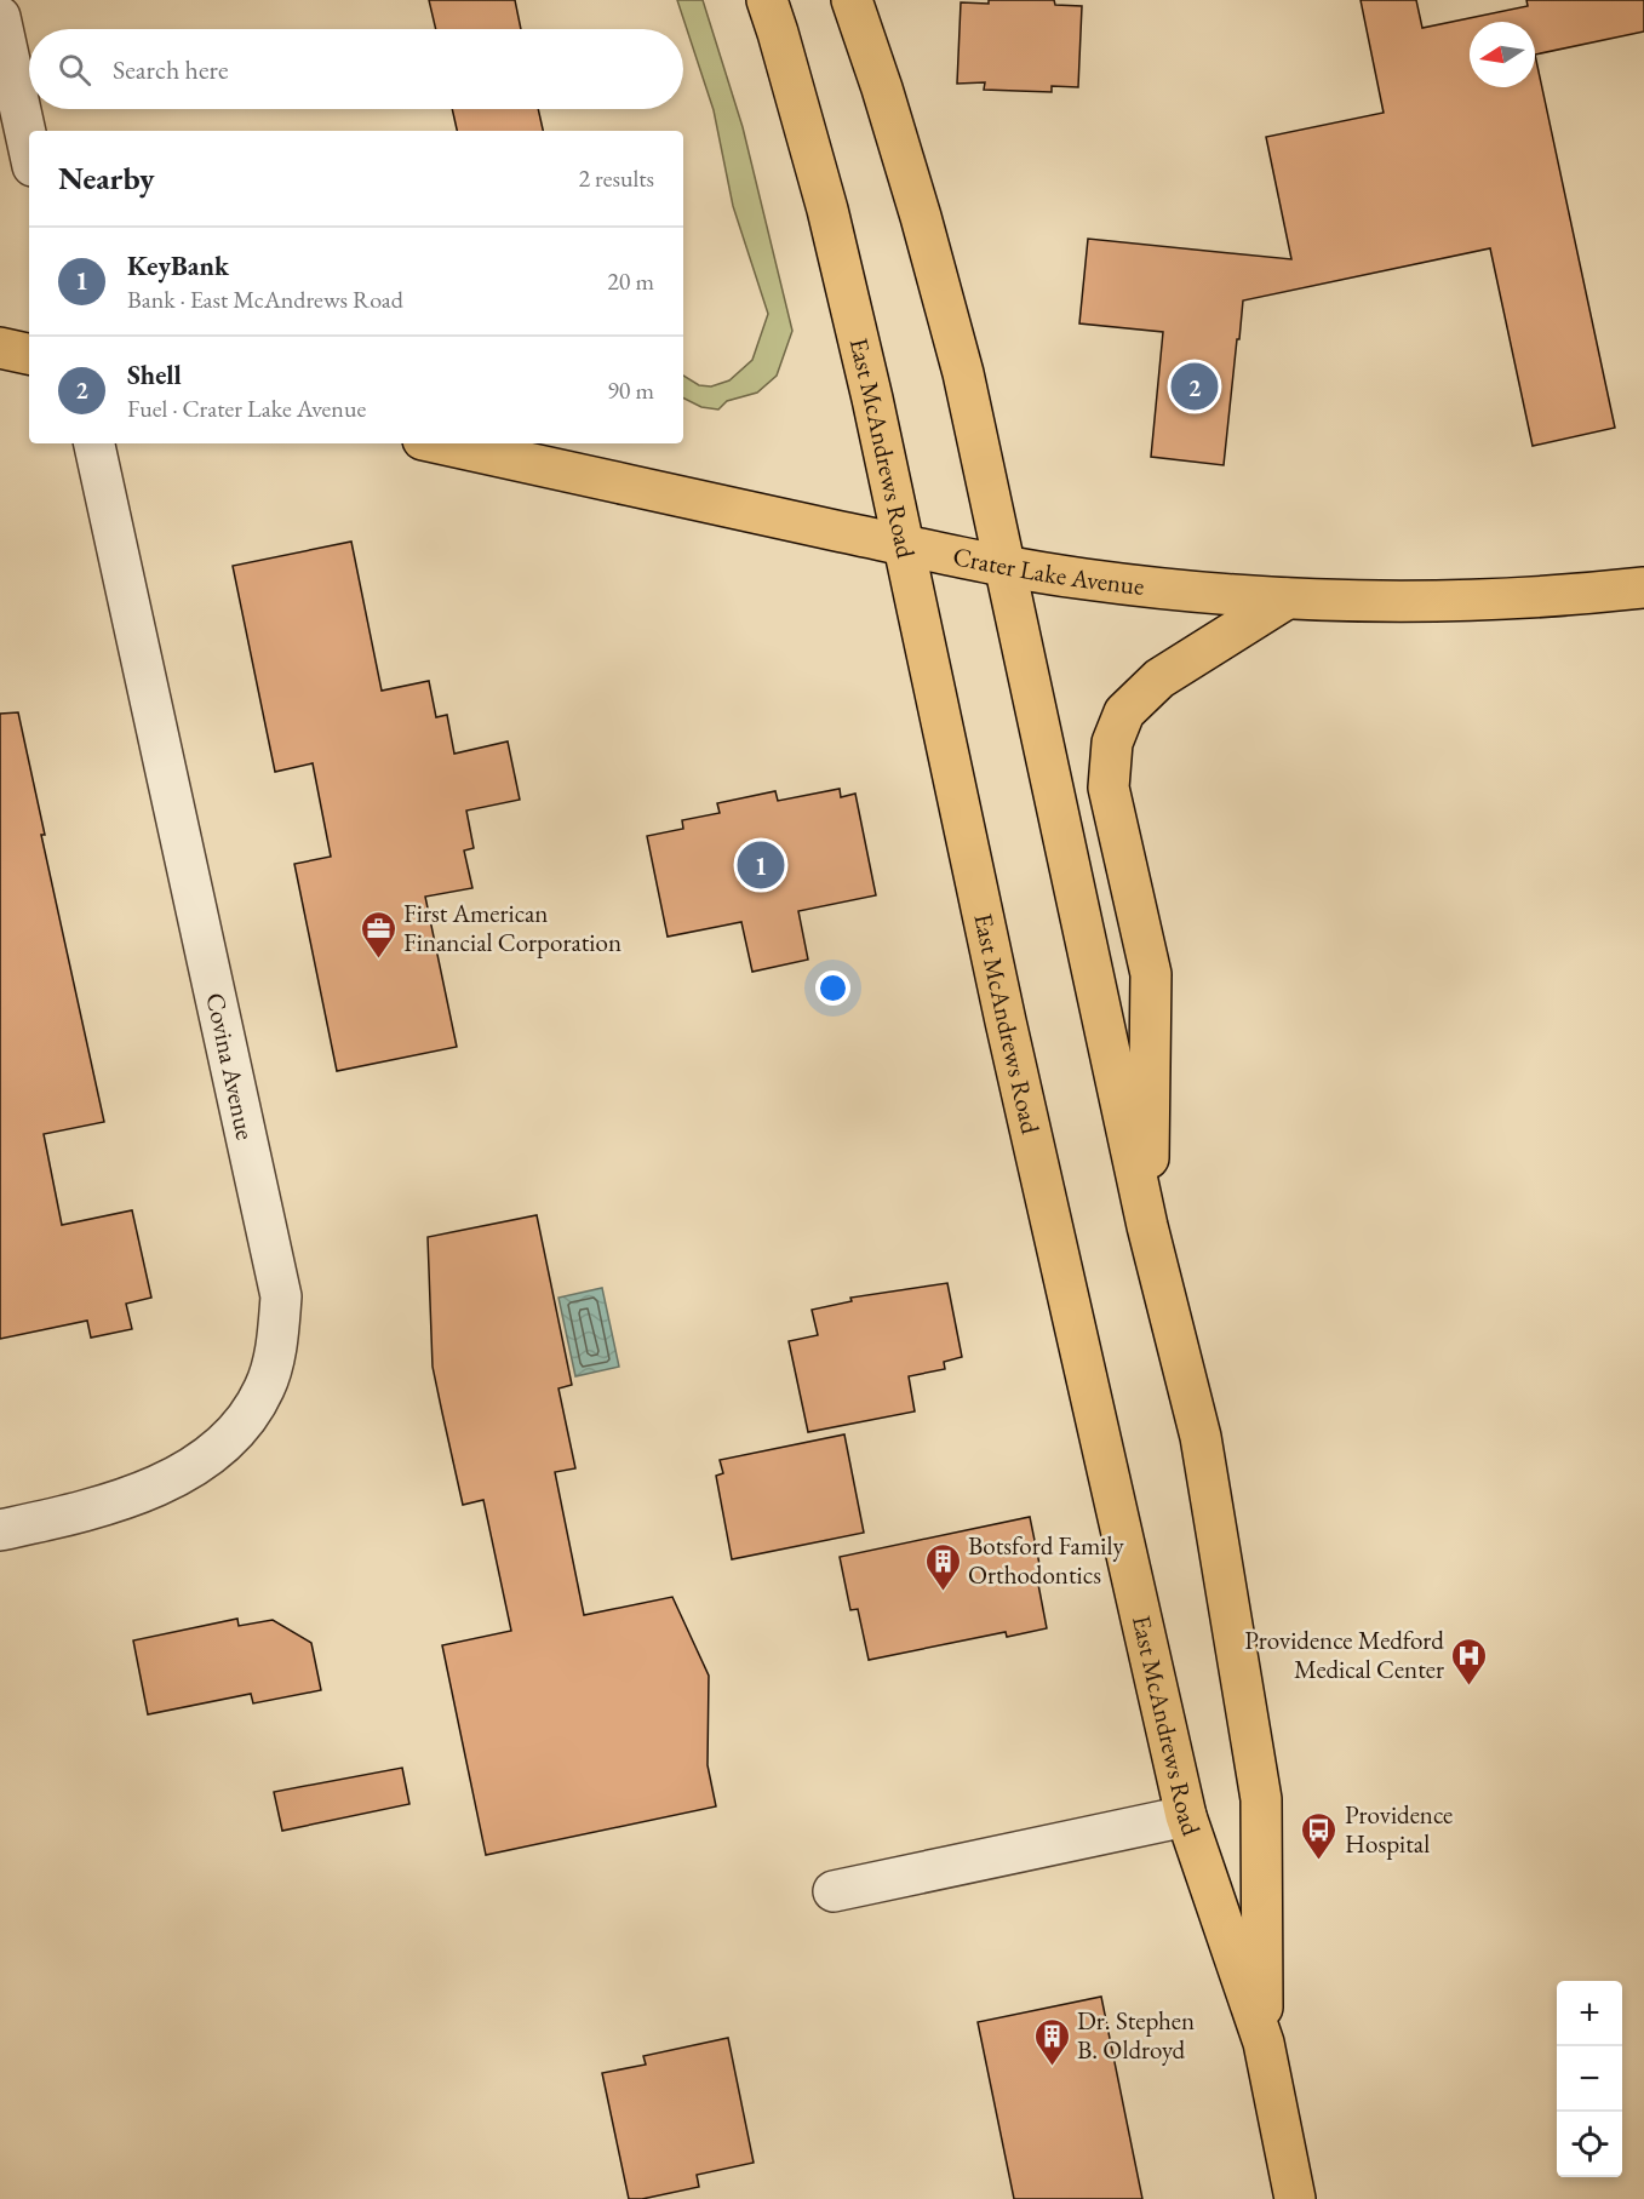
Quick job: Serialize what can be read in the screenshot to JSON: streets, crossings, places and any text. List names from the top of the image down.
{
  "streets": {
    "main road": ["East McAndrews Road", "Crater Lake Avenue"],
    "street": ["Covina Avenue"]
  },
  "crossings": [
    ["East McAndrews Road", "Crater Lake Avenue"]
  ],
  "places": {
    "office": ["First American Financial Corporation"],
    "building": ["Botsford Family Orthodontics", "Dr. Stephen B. Oldroyd"],
    "hospital": ["Providence Medford Medical Center"],
    "bus stop": ["Providence Hospital"]
  },
  "north": "left",
  "page": {
    "search": "Search here",
    "heading": ["Nearby", "2 results"],
    "list": [
      {
        "mark": "1",
        "name": "KeyBank",
        "note": "Bank · East McAndrews Road",
        "value": "20 m"
      },
      {
        "mark": "2",
        "name": "Shell",
        "note": "Fuel · Crater Lake Avenue",
        "value": "90 m"
      }
    ],
    "pins": ["2", "1"],
    "map_buttons": ["+", "−"]
  }
}
